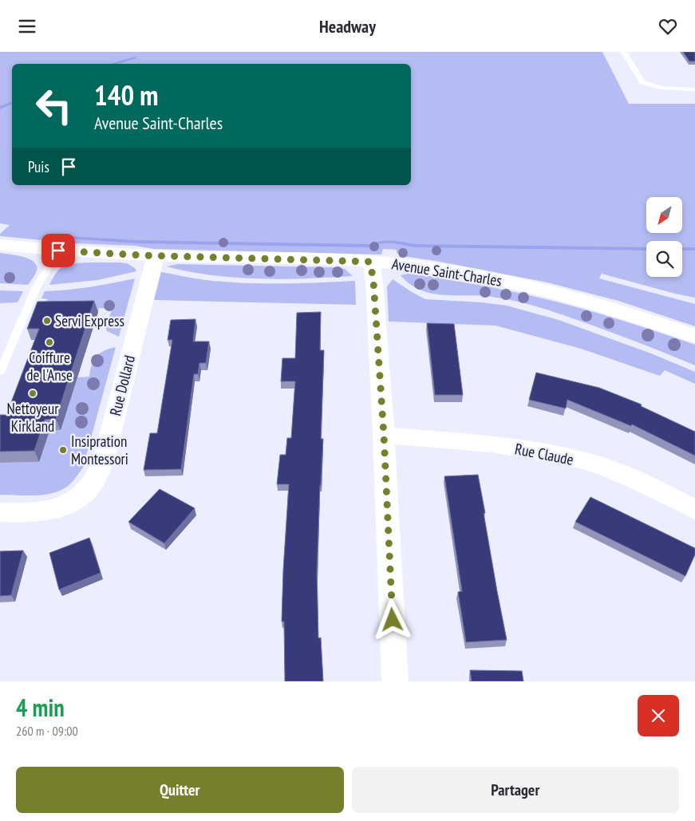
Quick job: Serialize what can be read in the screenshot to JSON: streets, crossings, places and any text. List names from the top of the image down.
{
  "streets": {
    "street": ["Avenue Saint-Charles", "Rue Dollard", "Rue Claude"]
  },
  "crossings": [
    ["Avenue Saint-Charles", "Rue Dollard"]
  ],
  "places": [
    "Servi Express",
    "Coiffure de l'Anse",
    "Nettoyeur Kirkland",
    "Insipration Montessori"
  ],
  "north": "bottom left",
  "page": {
    "header": "Headway",
    "turn": ["140 m", "Avenue Saint-Charles"],
    "then": "Puis",
    "heading": ["4 min", "260 m · 09:00"],
    "buttons": ["Quitter", "Partager"]
  }
}
